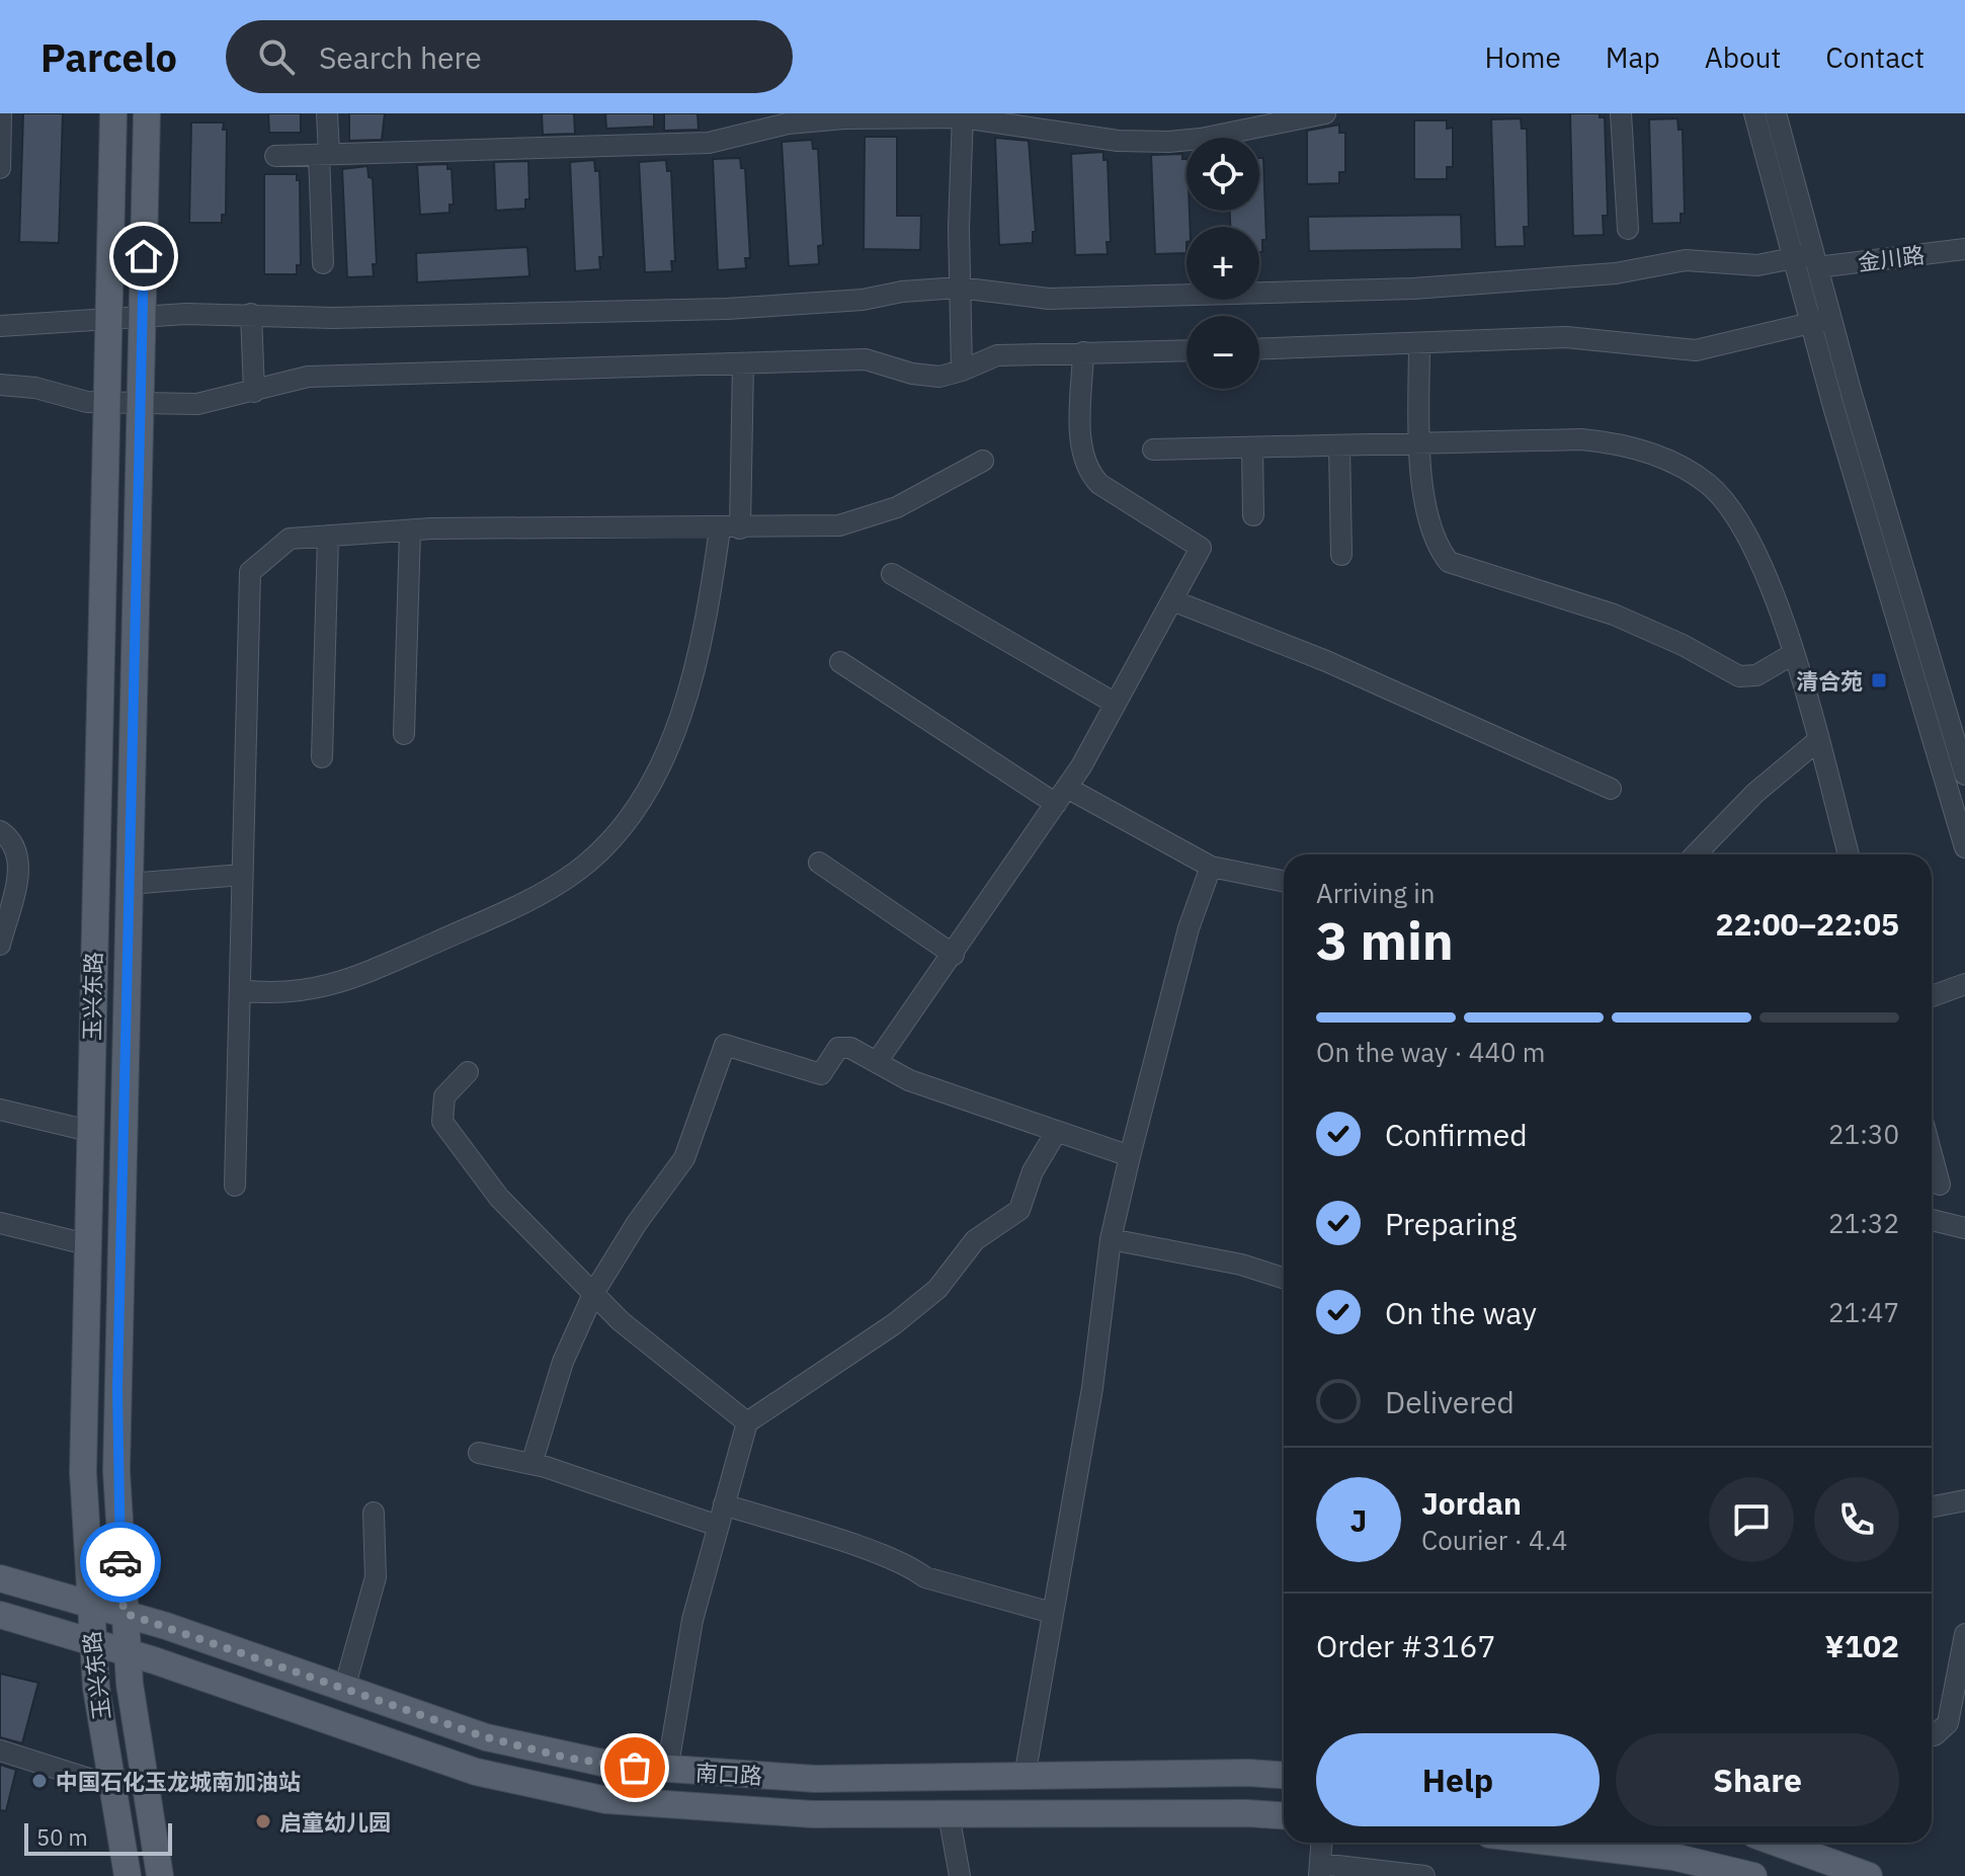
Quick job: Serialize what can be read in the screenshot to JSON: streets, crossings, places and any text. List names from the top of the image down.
{
  "streets": {
    "main road": ["玉兴东路", "南口路"],
    "street": ["金川路"]
  },
  "crossings": [
    ["金川路", "玉兴东路"],
    ["玉兴东路", "南口路"]
  ],
  "places": {
    "transit": ["清合苑"],
    "other": ["中国石化玉龙城南加油站", "启童幼儿园"]
  },
  "scale_bar": "50 m",
  "page": {
    "header": "Parcelo",
    "search": "Search here",
    "nav": [
      "Home",
      "Map",
      "About",
      "Contact"
    ],
    "map_buttons": ["+", "−"],
    "heading": ["3 min", "Arriving in", "22:00–22:05"],
    "panel": [
      "Jordan",
      "Courier · 4.4",
      "Order #3167",
      "¥102"
    ],
    "bar": "On the way · 440 m",
    "list": [
      ["Confirmed", "21:30"],
      ["Preparing", "21:32"],
      ["On the way", "21:47"],
      "Delivered"
    ],
    "round": "J",
    "buttons": ["Help", "Share"],
    "scale": "50 m"
  }
}
